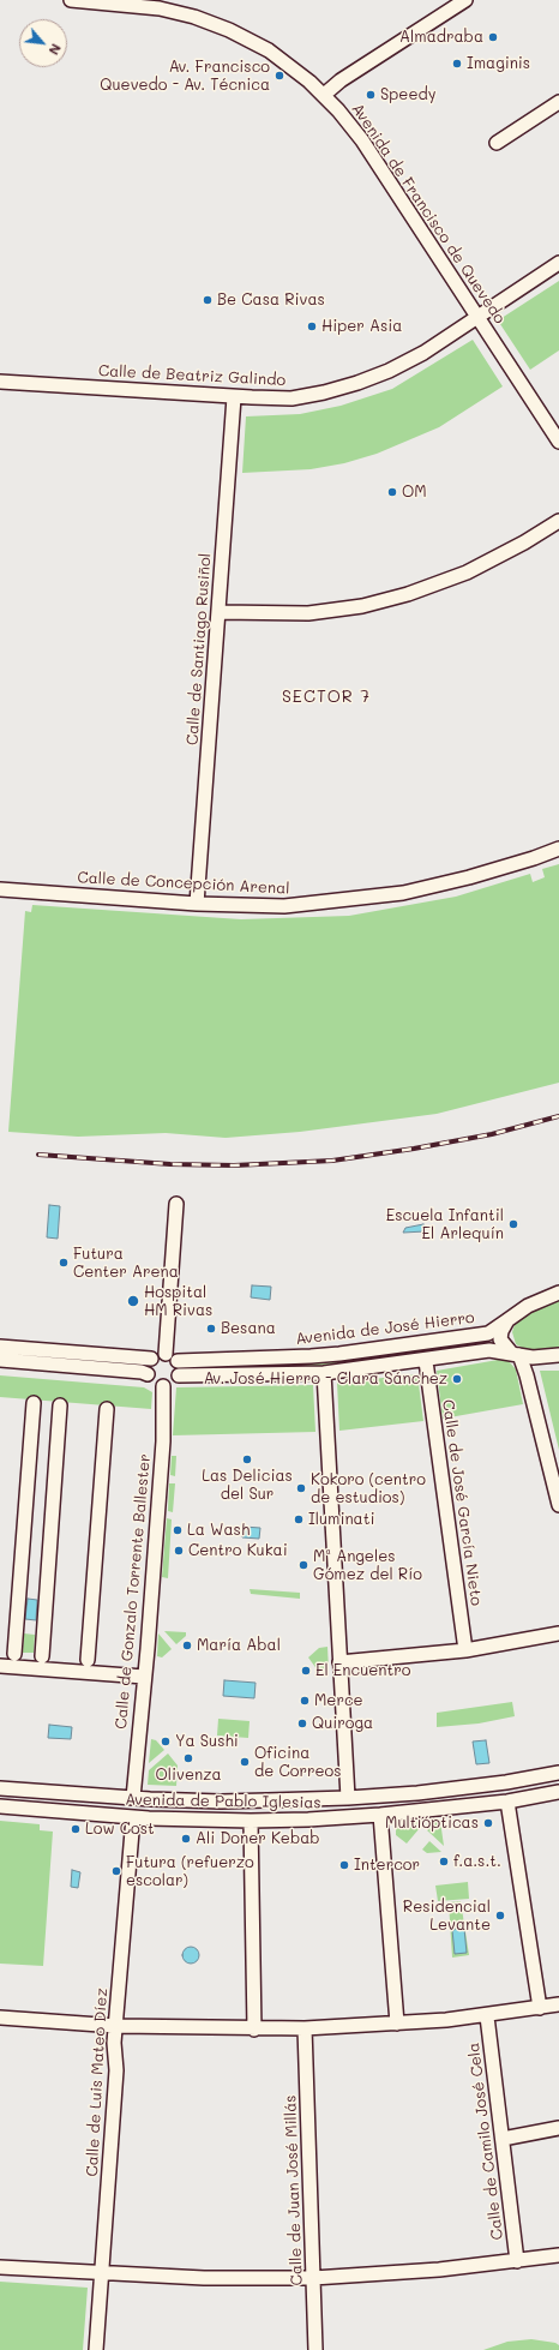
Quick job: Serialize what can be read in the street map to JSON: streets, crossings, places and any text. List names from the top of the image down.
{
  "streets": {
    "street": [
      "Avenida de Francisco de Quevedo",
      "Calle de Beatriz Galindo",
      "Calle de Santiago Rusiñol",
      "Calle de Concepción Arenal",
      "Avenida de José Hierro",
      "Calle de José García Nieto",
      "Calle de Gonzalo Torrente Ballester",
      "Avenida de Pablo Iglesias",
      "Calle de Luis Mateo Díez",
      "Calle de Camilo José Cela",
      "Calle de Juan José Millás"
    ]
  },
  "crossings": [
    ["Avenida de Francisco de Quevedo", "Calle de Beatriz Galindo"],
    ["Calle de Beatriz Galindo", "Calle de Santiago Rusiñol"],
    ["Calle de Santiago Rusiñol", "Calle de Concepción Arenal"],
    ["Avenida de José Hierro", "Calle de Gonzalo Torrente Ballester"],
    ["Calle de Gonzalo Torrente Ballester", "Avenida de Pablo Iglesias"],
    ["Avenida de Pablo Iglesias", "Calle de Luis Mateo Díez"]
  ],
  "districts": ["SECTOR 7"],
  "places": [
    "Almadraba",
    "Imaginis",
    "Av. Francisco Quevedo - Av. Técnica",
    "Speedy",
    "Be Casa Rivas",
    "Hiper Asia",
    "OM",
    "Escuela Infantil El Arlequín",
    "Futura Center Arena",
    "Hospital HM Rivas",
    "Besana",
    "Av. José Hierro - Clara Sánchez",
    "Las Delicias del Sur",
    "Kokoro (centro de estudios)",
    "Iluminati",
    "La Wash",
    "Centro Kukai",
    "Mª Angeles Gómez del Río",
    "María Abal",
    "El Encuentro",
    "Merce",
    "Quiroga",
    "Ya Sushi",
    "Olivenza",
    "Oficina de Correos",
    "Multiópticas",
    "Low Cost",
    "Ali Doner Kebab",
    "f.a.s.t.",
    "Intercor",
    "Futura (refuerzo escolar)",
    "Residencial Levante"
  ],
  "north": "bottom right"
}
